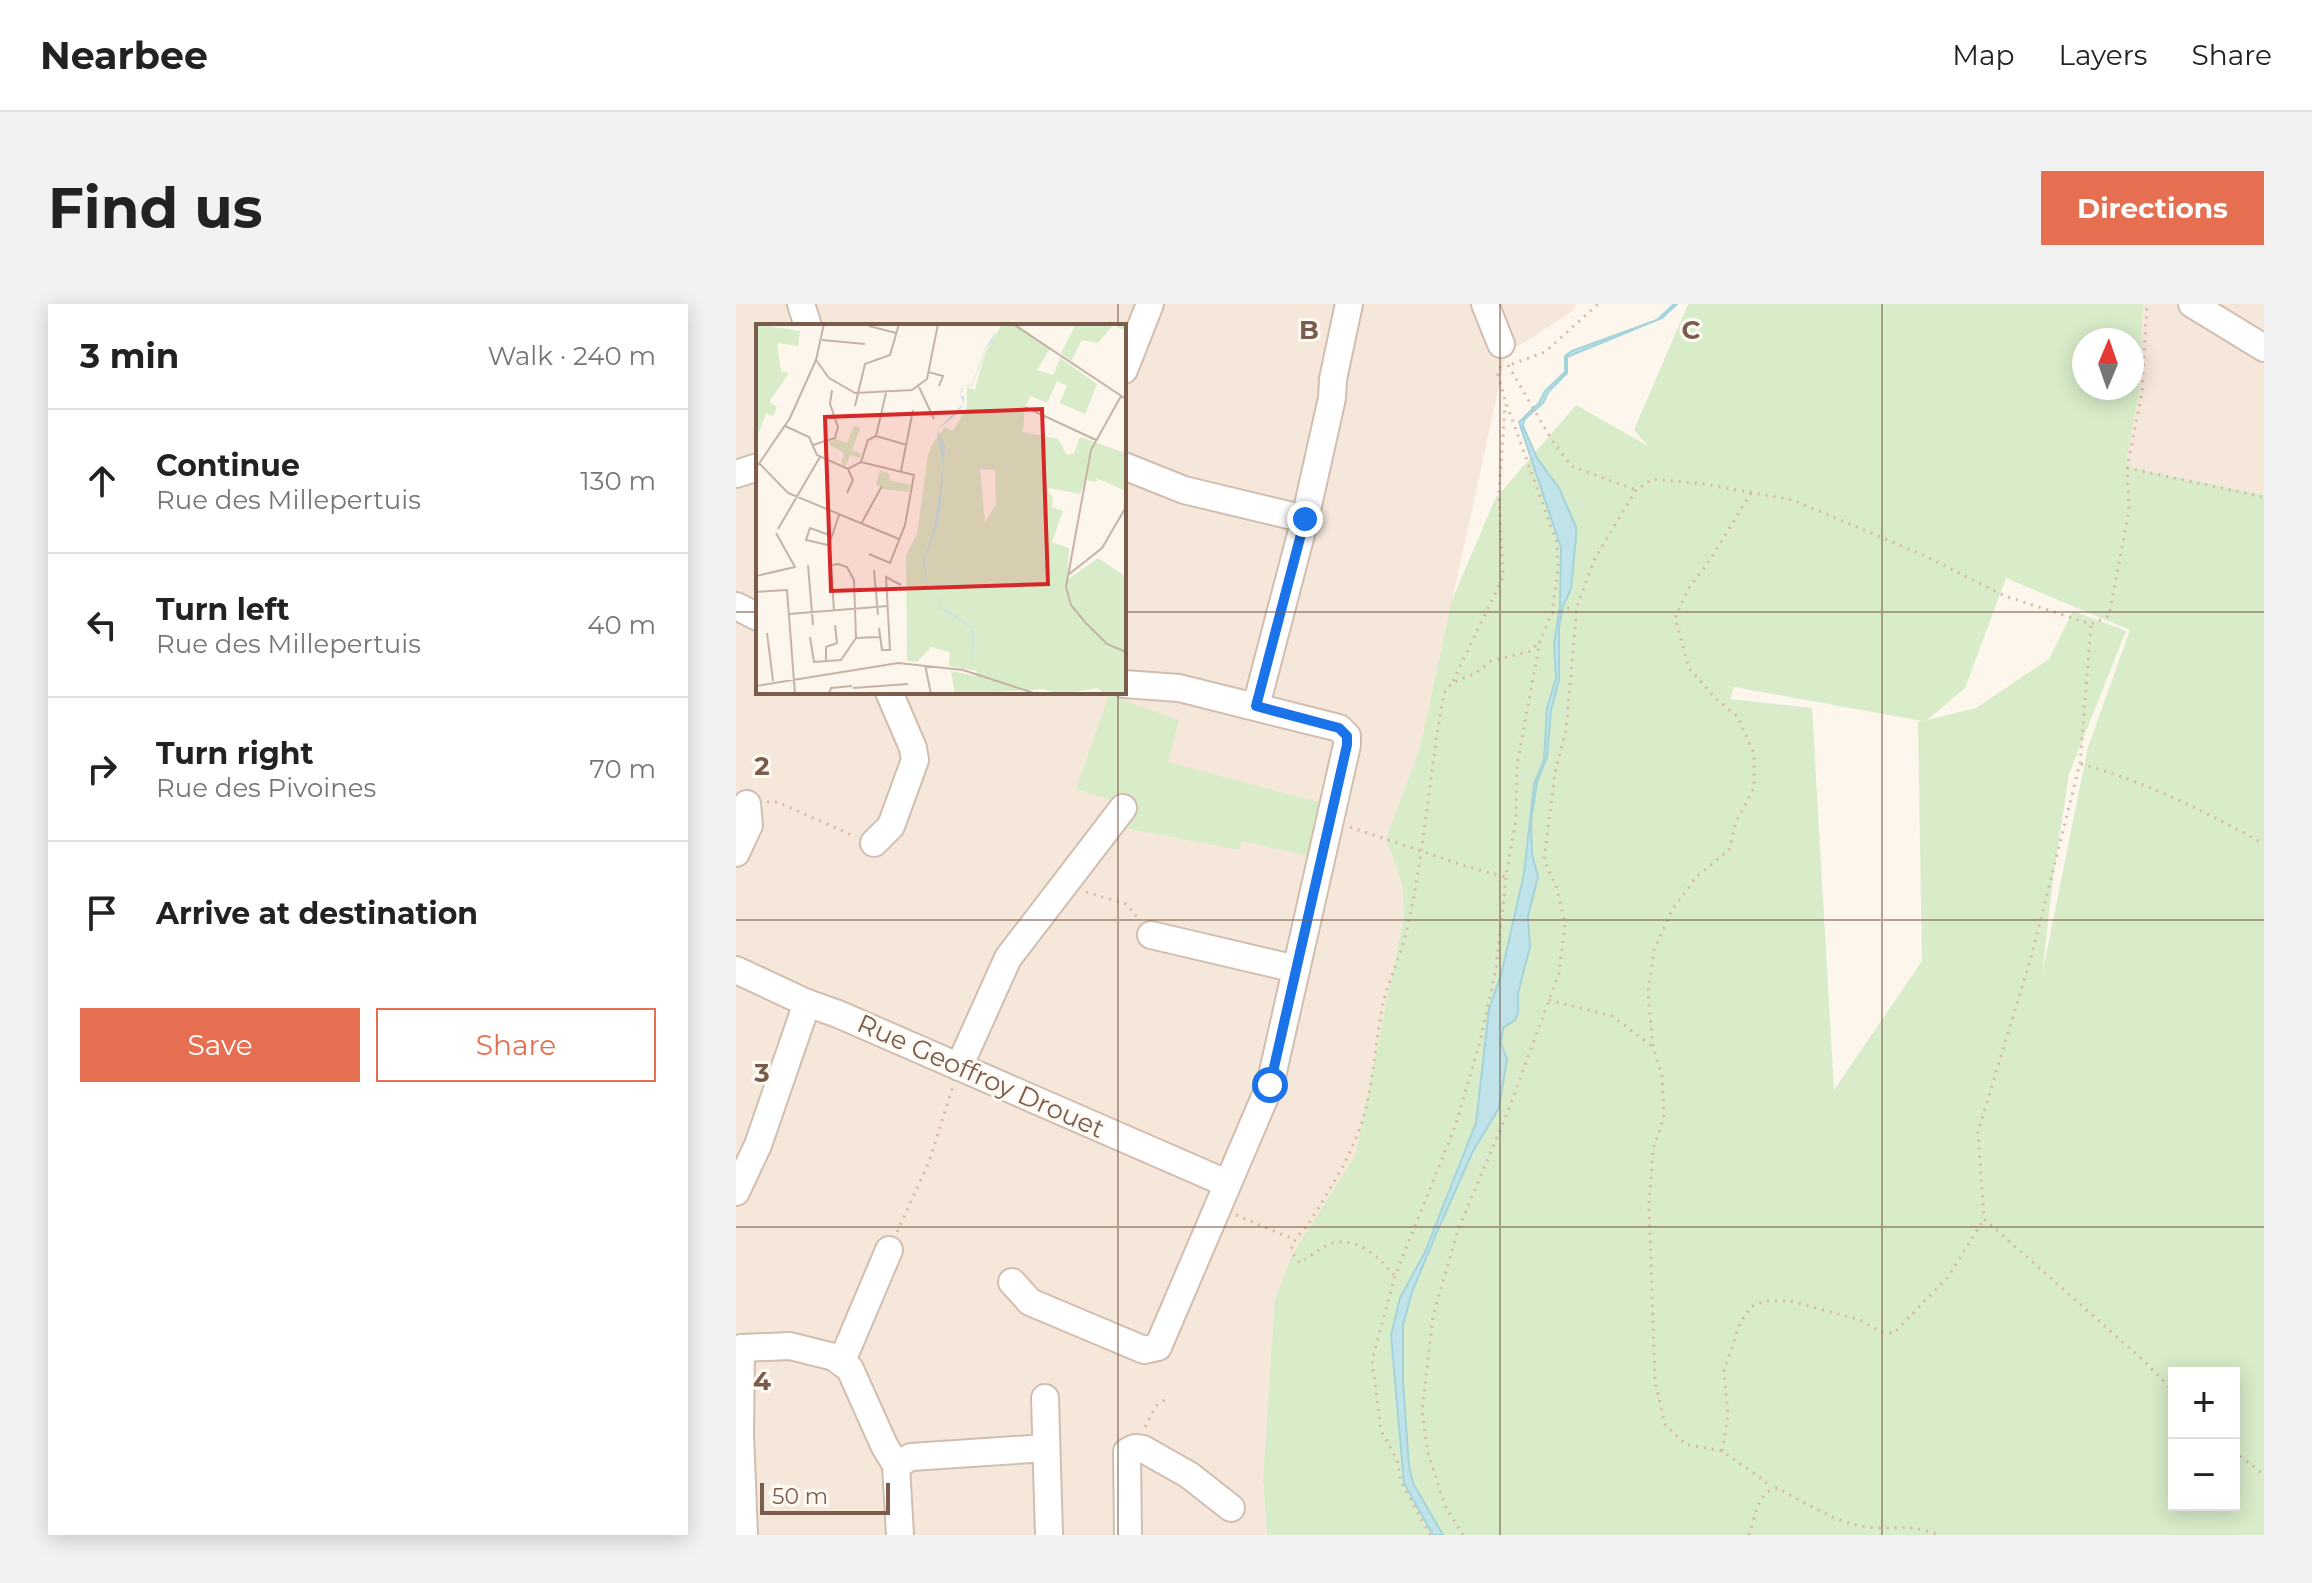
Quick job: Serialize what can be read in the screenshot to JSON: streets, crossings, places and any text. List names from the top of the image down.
{
  "streets": {
    "street": ["Rue Geoffroy Drouet"]
  },
  "scale_bar": "50 m",
  "north": "top",
  "page": {
    "header": "Nearbee",
    "nav": ["Map", "Layers", "Share"],
    "buttons": [
      "Directions",
      ["Save", "Share"]
    ],
    "title": "Find us",
    "heading": ["3 min", "Walk · 240 m"],
    "list": [
      ["Continue", "Rue des Millepertuis", "130 m"],
      ["Turn left", "Rue des Millepertuis", "40 m"],
      ["Turn right", "Rue des Pivoines", "70 m"],
      "Arrive at destination"
    ],
    "map_buttons": ["+", "−"],
    "scale": "50 m"
  },
  "grid": {
    "columns": ["B", "C"],
    "rows": ["2", "3", "4"]
  }
}
